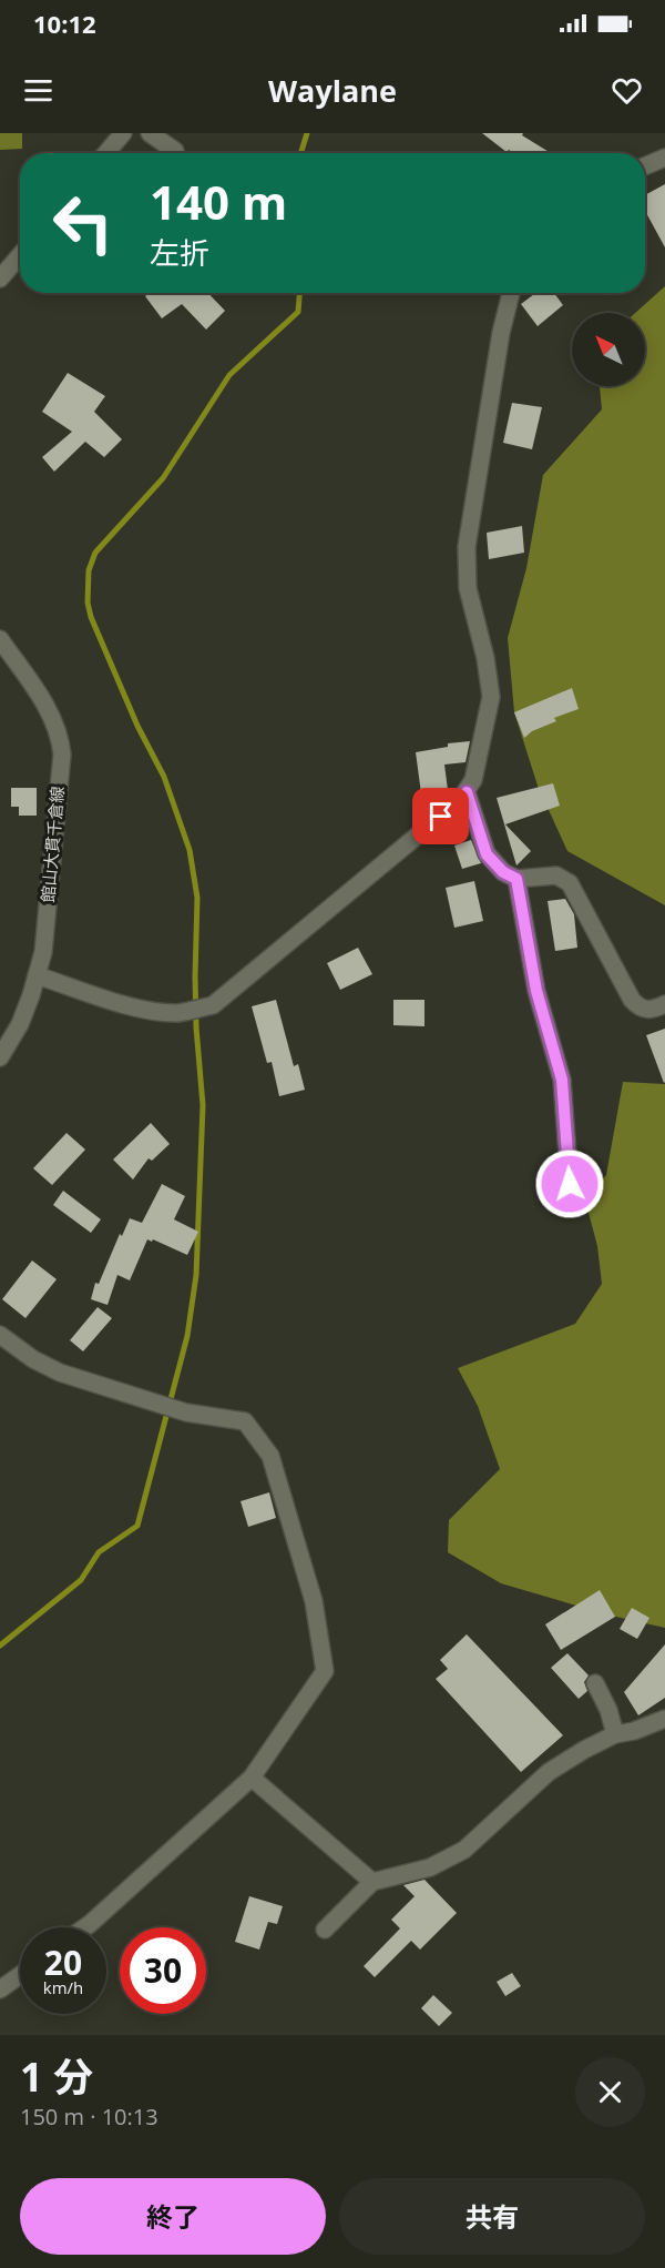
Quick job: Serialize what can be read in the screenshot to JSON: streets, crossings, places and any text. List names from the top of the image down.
{
  "streets": {
    "street": ["館山大貫千倉線"]
  },
  "north": "top left",
  "page": {
    "status": "10:12",
    "header": "Waylane",
    "turn": ["140 m", "左折"],
    "speed": "20 km/h",
    "limit": "30",
    "heading": ["1 分", "150 m · 10:13"],
    "buttons": ["終了", "共有"]
  }
}
